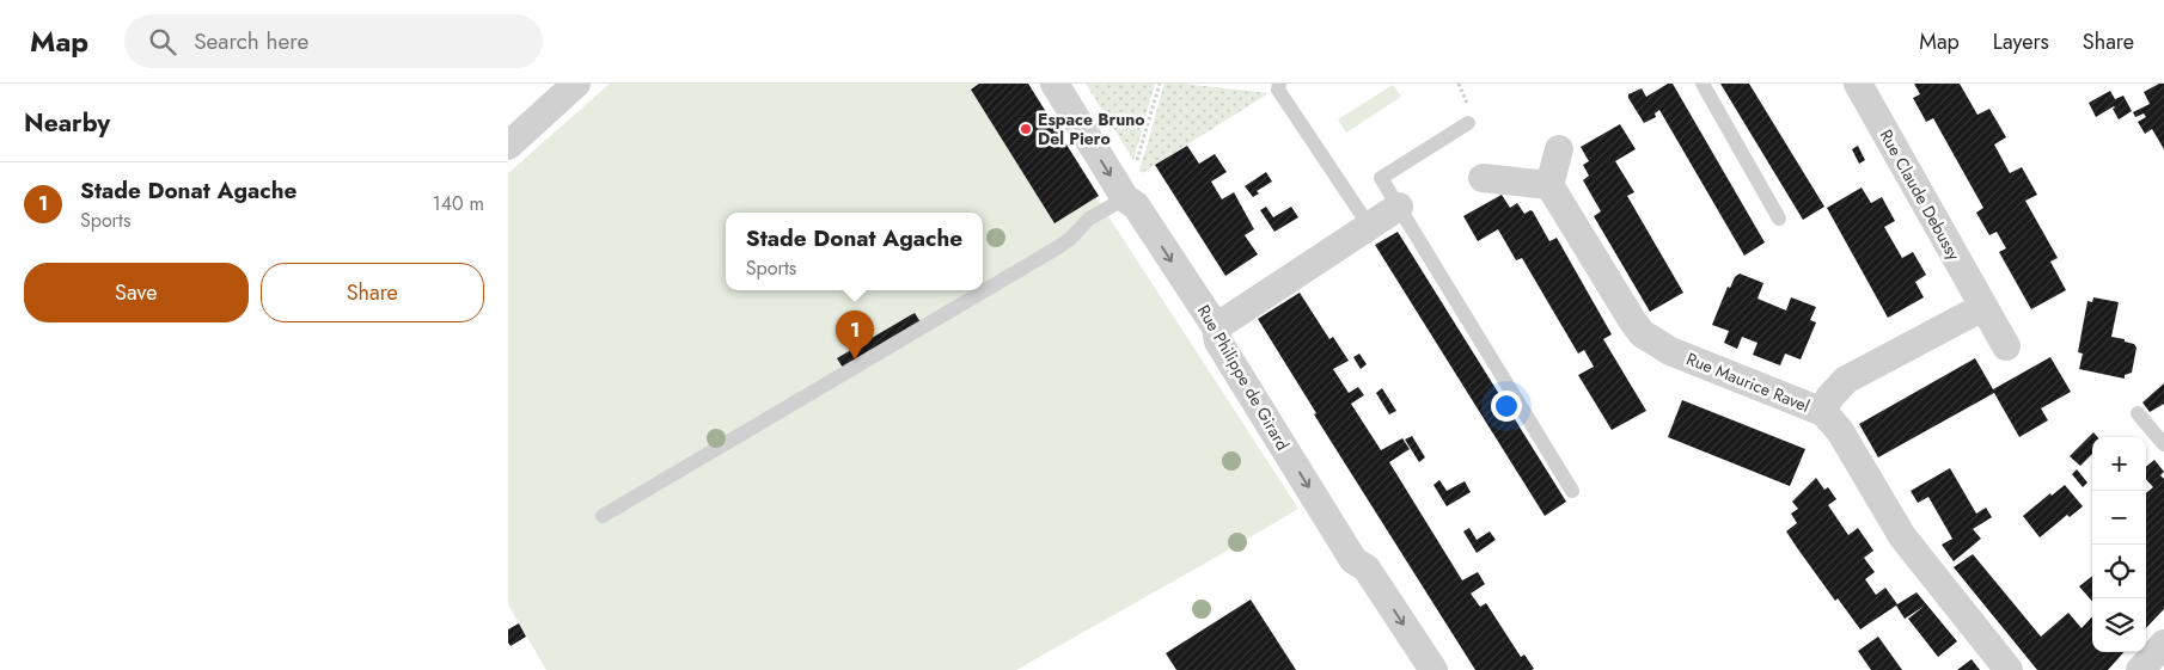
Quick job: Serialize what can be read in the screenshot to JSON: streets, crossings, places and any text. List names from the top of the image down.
{
  "streets": {
    "street": ["Rue Claude Debussy", "Rue Philippe de Girard", "Rue Maurice Ravel"]
  },
  "one_way": ["Rue Philippe de Girard"],
  "places": ["Espace Bruno Del Piero"],
  "page": {
    "header": "Map",
    "search": "Search here",
    "nav": ["Map", "Layers", "Share"],
    "heading": "Nearby",
    "list": [
      {
        "mark": "1",
        "name": "Stade Donat Agache",
        "note": "Sports",
        "value": "140 m"
      }
    ],
    "popup": ["Stade Donat Agache", "Sports"],
    "buttons": ["Save", "Share"],
    "pins": "1",
    "map_buttons": ["+", "−"]
  }
}
